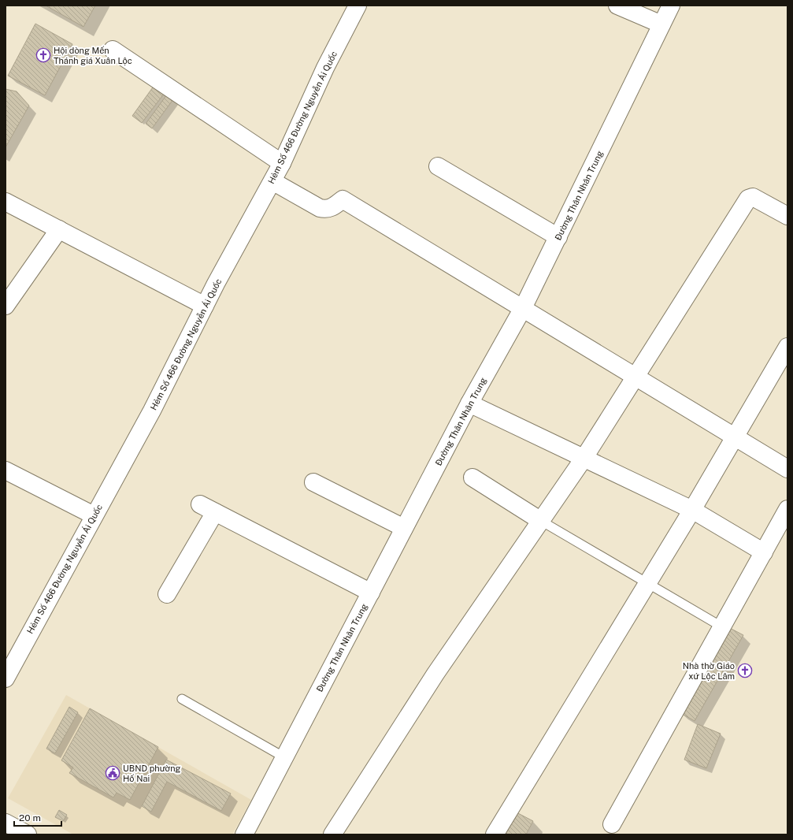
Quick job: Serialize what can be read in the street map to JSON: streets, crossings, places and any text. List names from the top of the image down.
{
  "streets": {
    "street": ["Hẻm Số 466 Đường Nguyễn Ái Quốc", "Đường Thân Nhân Trung"]
  },
  "places": {
    "church": ["Hội dòng Mến Thánh giá Xuân Lộc", "Nhà thờ Giáo xứ Lộc Lâm"],
    "public building": ["UBND phường Hố Nai"]
  },
  "scale_bar": "20 m"
}
